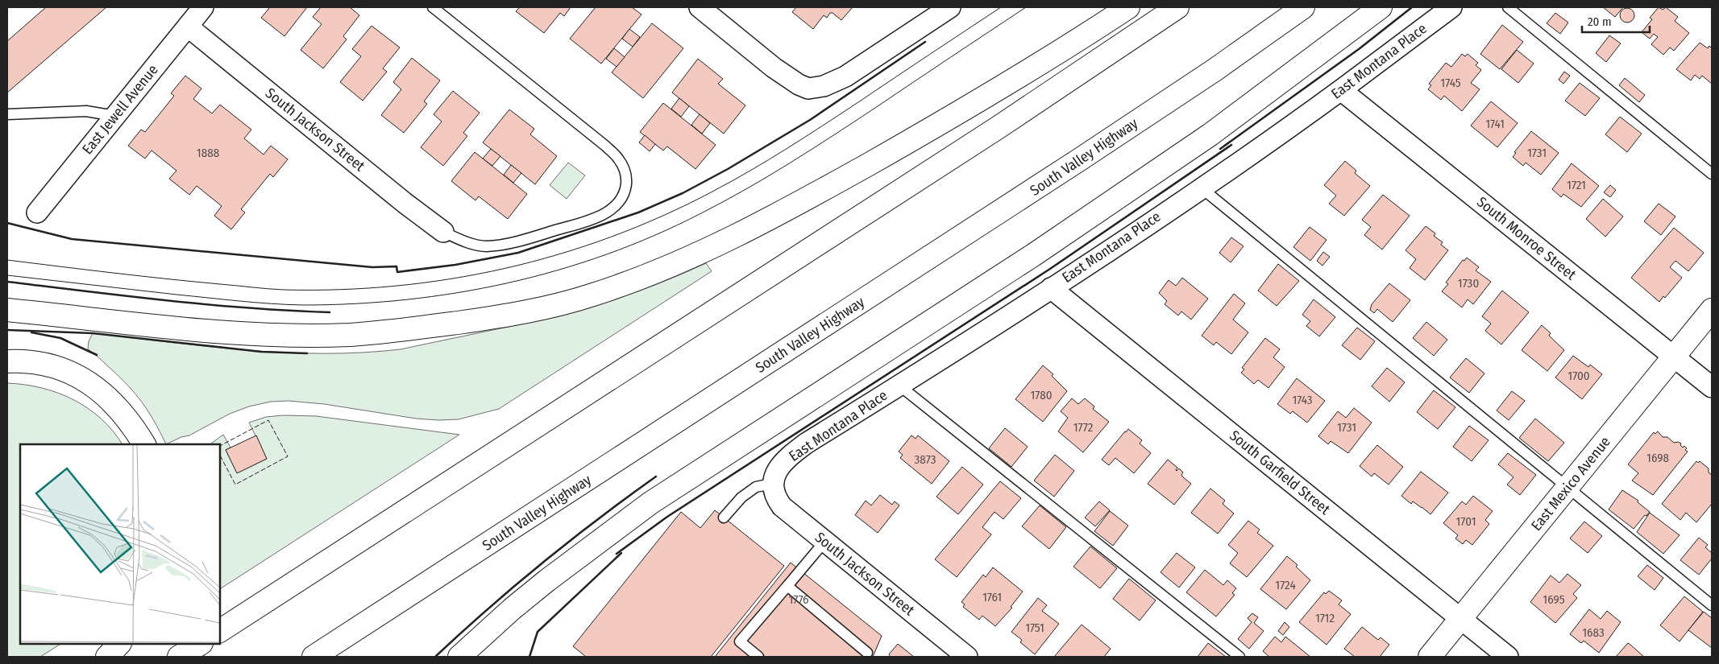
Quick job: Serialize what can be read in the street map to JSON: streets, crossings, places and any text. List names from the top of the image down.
{
  "streets": {
    "main road": ["South Valley Highway", "East Mexico Avenue"],
    "street": [
      "East Montana Place",
      "East Jewell Avenue",
      "South Jackson Street",
      "South Monroe Street",
      "South Garfield Street"
    ]
  },
  "crossings": [
    ["East Montana Place", "South Jackson Street"],
    ["East Montana Place", "South Monroe Street"],
    ["East Montana Place", "South Garfield Street"],
    ["East Jewell Avenue", "South Jackson Street"],
    ["South Monroe Street", "East Mexico Avenue"],
    ["South Garfield Street", "East Mexico Avenue"]
  ],
  "house_numbers": [
    "1745",
    "1741",
    "1888",
    "1731",
    "1721",
    "1730",
    "1700",
    "1780",
    "1743",
    "1772",
    "1731",
    "1698",
    "3873",
    "1701",
    "1724",
    "1761",
    "1776",
    "1695",
    "1712",
    "1751",
    "1683"
  ],
  "scale_bar": "20 m"
}
